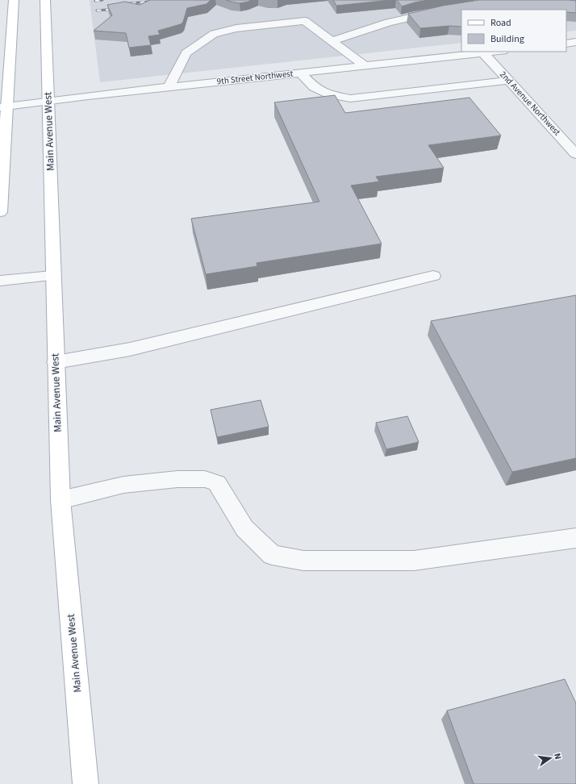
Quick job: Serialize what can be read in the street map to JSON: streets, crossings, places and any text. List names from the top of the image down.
{
  "streets": {
    "main road": ["Main Avenue West"],
    "street": ["9th Street Northwest", "2nd Avenue Northwest"]
  },
  "crossings": [
    ["9th Street Northwest", "2nd Avenue Northwest"],
    ["9th Street Northwest", "Main Avenue West"]
  ],
  "legend": ["Road", "Building"],
  "north": "right"
}
